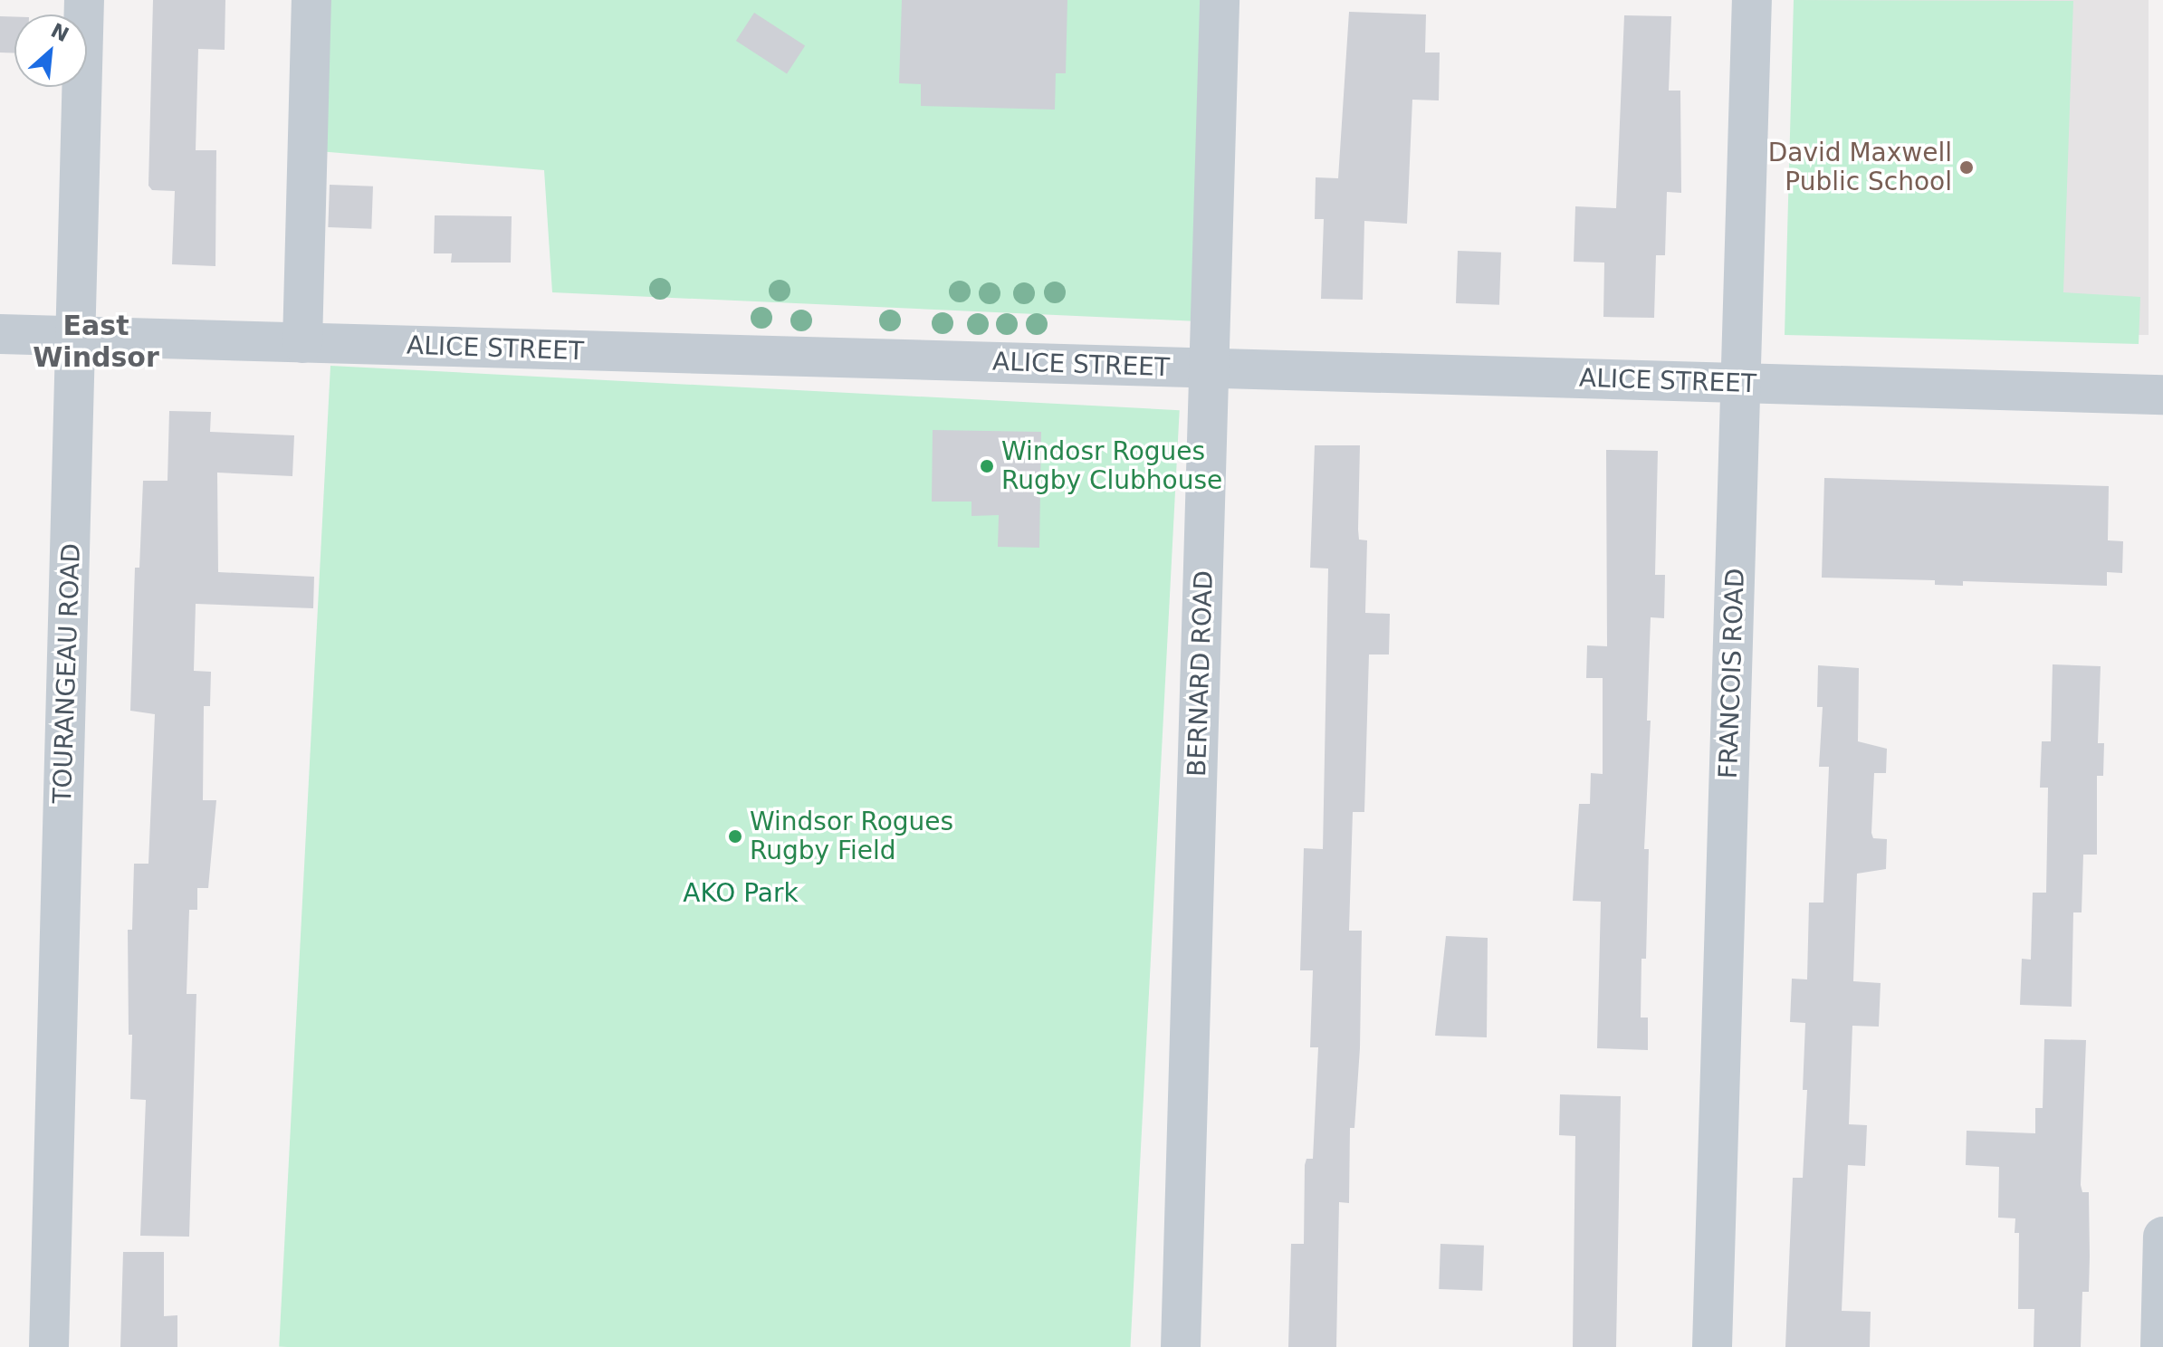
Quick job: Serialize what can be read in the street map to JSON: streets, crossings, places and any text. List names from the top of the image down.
{
  "streets": {
    "street": [
      "ALICE STREET",
      "TOURANGEAU ROAD",
      "BERNARD ROAD",
      "FRANCOIS ROAD"
    ]
  },
  "crossings": [
    ["ALICE STREET", "TOURANGEAU ROAD"],
    ["ALICE STREET", "BERNARD ROAD"],
    ["ALICE STREET", "FRANCOIS ROAD"]
  ],
  "districts": ["East Windsor"],
  "parks": ["AKO Park"],
  "places": ["David Maxwell Public School", "Windosr Rogues Rugby Clubhouse", "Windsor Rogues Rugby Field"],
  "north": "top right"
}
